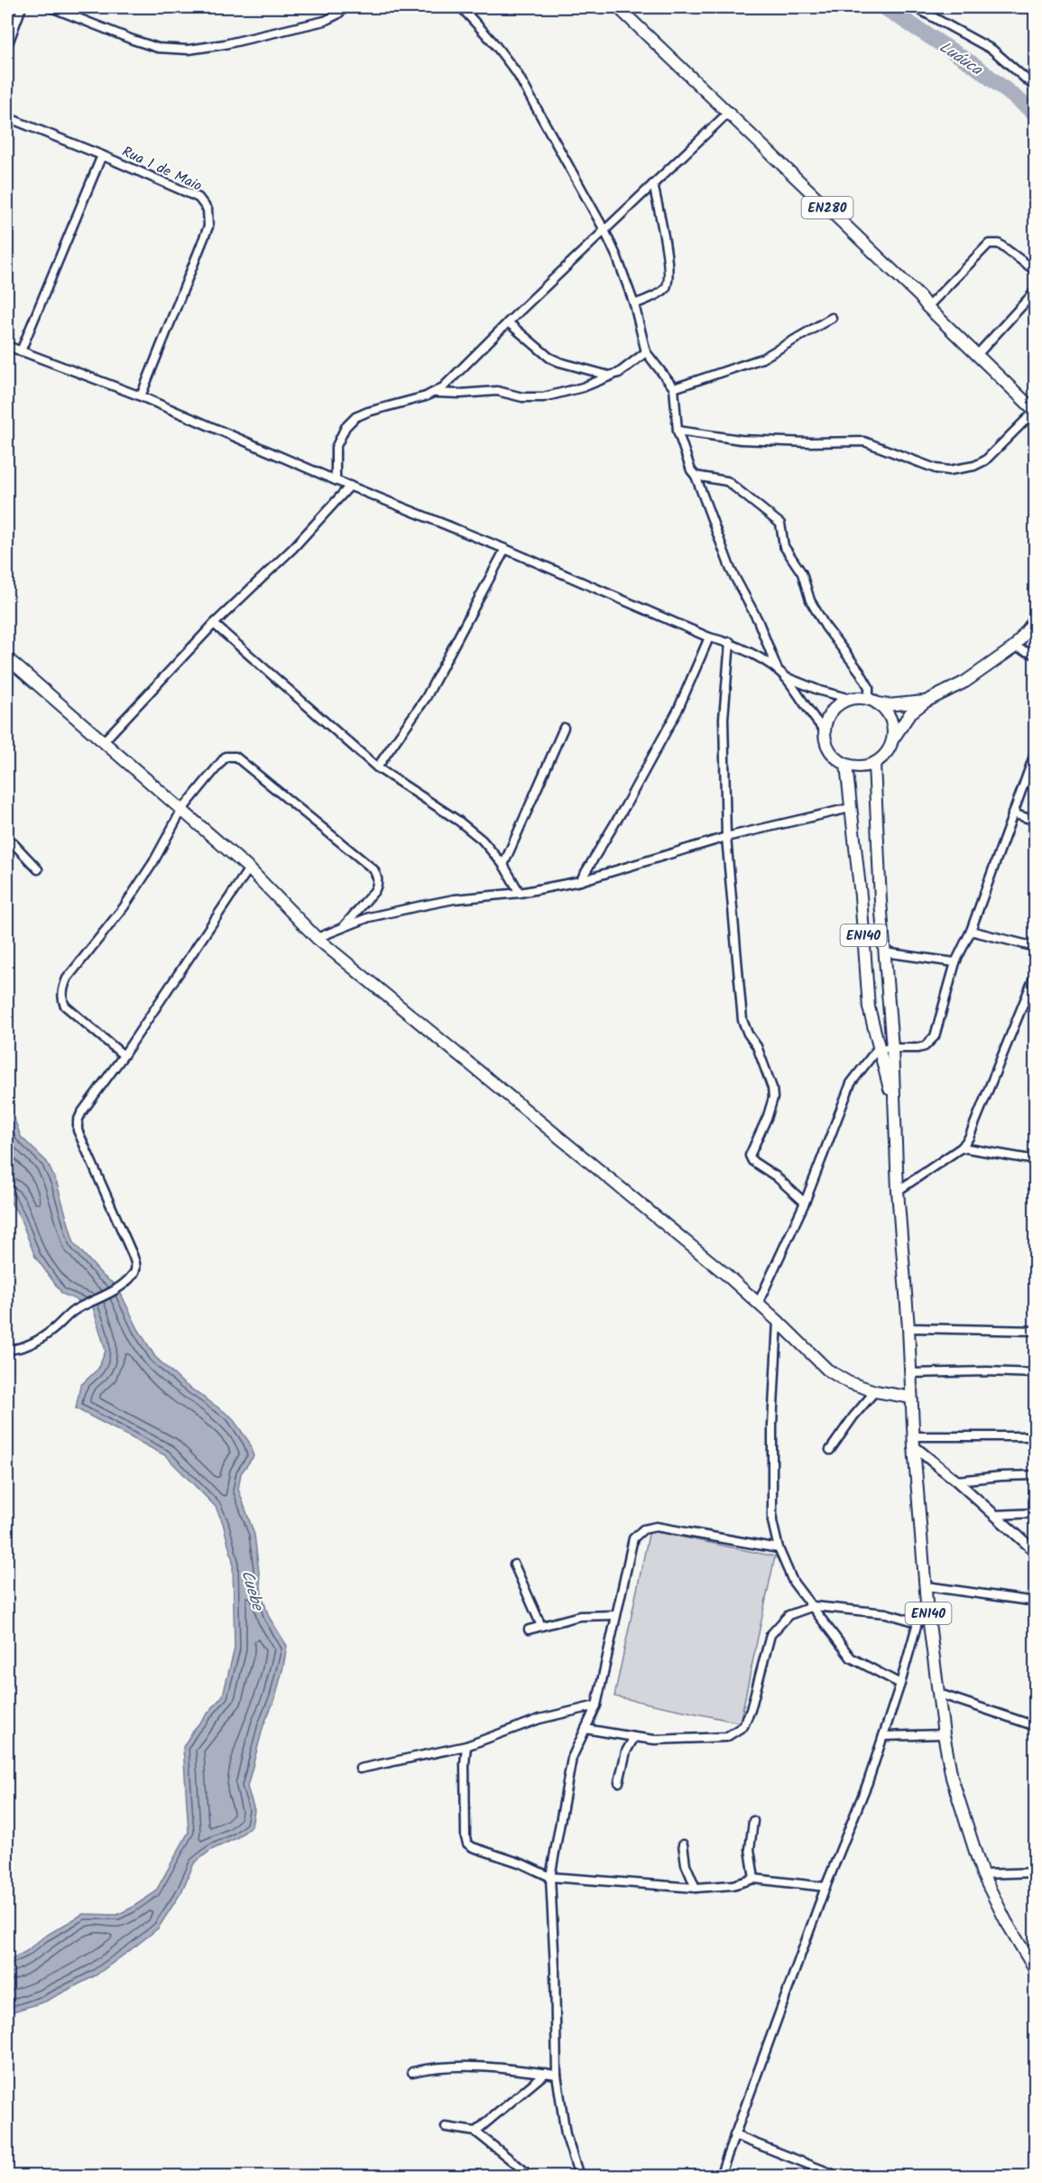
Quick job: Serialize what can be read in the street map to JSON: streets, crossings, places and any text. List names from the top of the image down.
{
  "streets": {
    "main road": ["EN280", "EN140"],
    "street": ["Rua 1 de Maio"]
  },
  "water": ["Luáuca", "Cuebe"]
}
